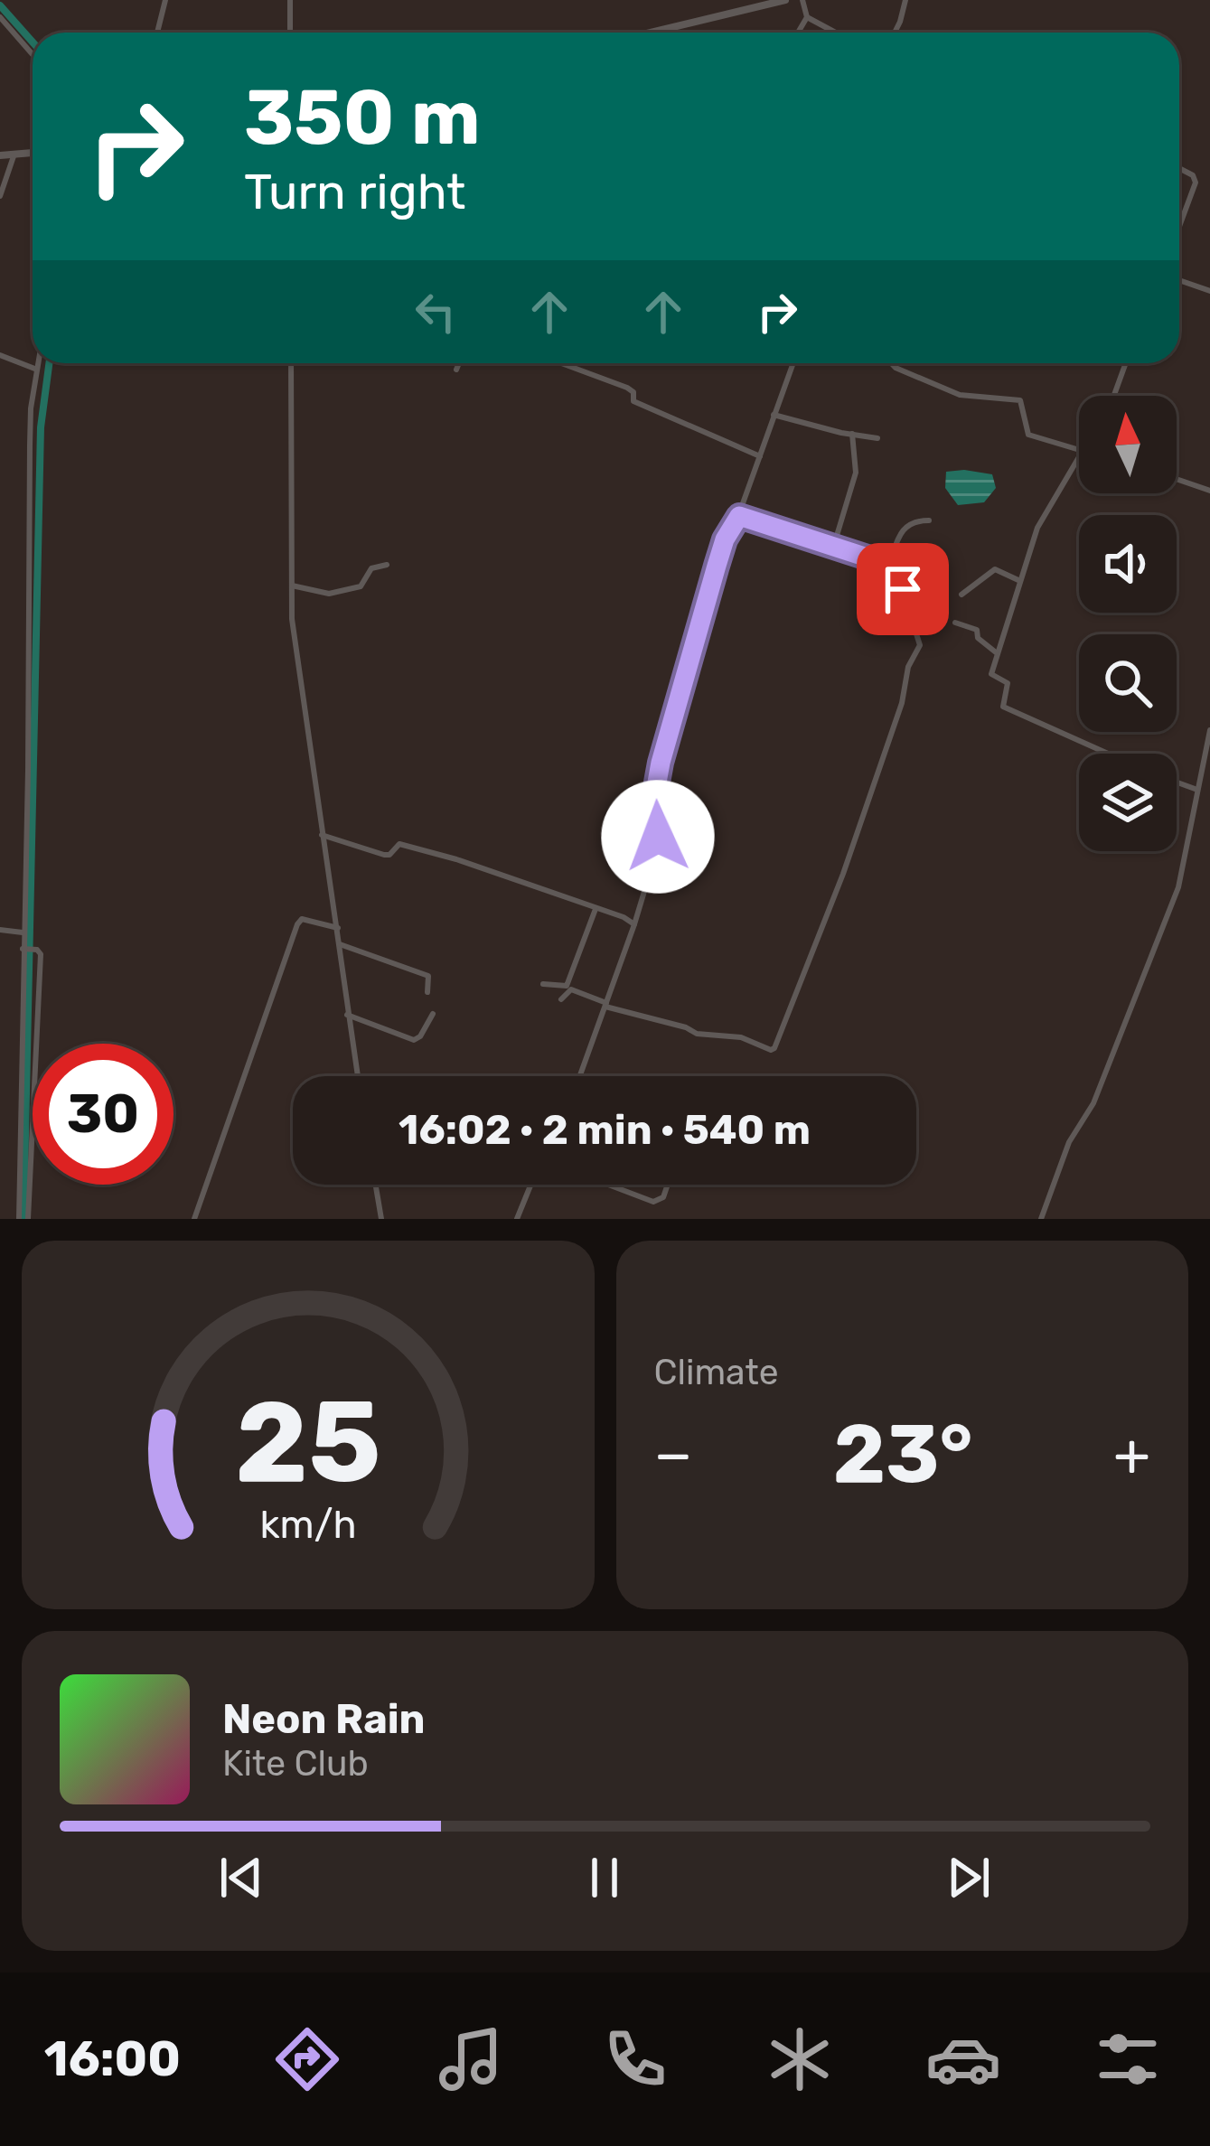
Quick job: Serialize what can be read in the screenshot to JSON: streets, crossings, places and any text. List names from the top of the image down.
{
  "north": "top",
  "page": {
    "turn": ["350 m", "Turn right"],
    "limit": "30",
    "trip": "16:02 · 2 min · 540 m",
    "tile": "Climate",
    "heat": ["−", "23°", "+"],
    "song": ["Neon Rain", "Kite Club"],
    "tabs": "16:00",
    "gauge": ["25", "km/h"]
  }
}
